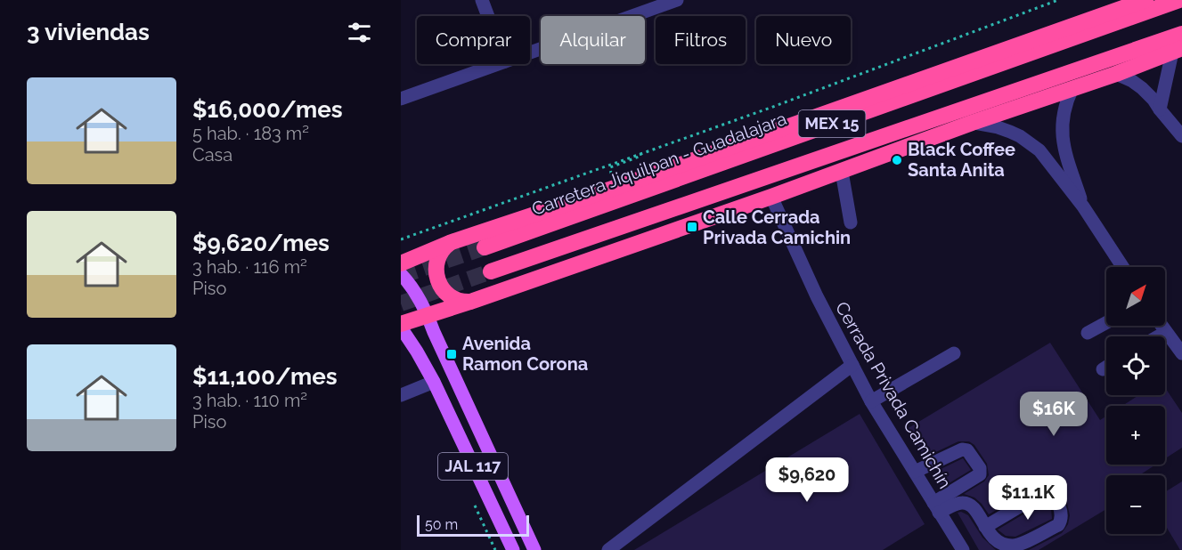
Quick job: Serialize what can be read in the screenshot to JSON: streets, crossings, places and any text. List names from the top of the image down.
{
  "streets": {
    "highway": ["MEX 15", "Carretera Jiquilpan - Guadalajara"],
    "main road": ["JAL 117"],
    "street": ["Cerrada Privada Camichín"]
  },
  "places": {
    "other": ["Black Coffee Santa Anita"],
    "transit": ["Calle Cerrada Privada Camichin", "Avenida Ramon Corona"]
  },
  "scale_bar": "50 m",
  "north": "top right",
  "page": {
    "heading": "3 viviendas",
    "chip": [
      "Comprar",
      "Alquilar",
      "Filtros",
      "Nuevo"
    ],
    "list": [
      {
        "name": "$16,000/mes",
        "note": "5 hab. · 183 m² · Casa"
      },
      {
        "name": "$9,620/mes",
        "note": "3 hab. · 116 m² · Piso"
      },
      {
        "name": "$11,100/mes",
        "note": "3 hab. · 110 m² · Piso"
      }
    ],
    "map_buttons": ["+", "−"],
    "price": ["$16K", "$9,620", "$11.1K"],
    "scale": "50 m"
  }
}
